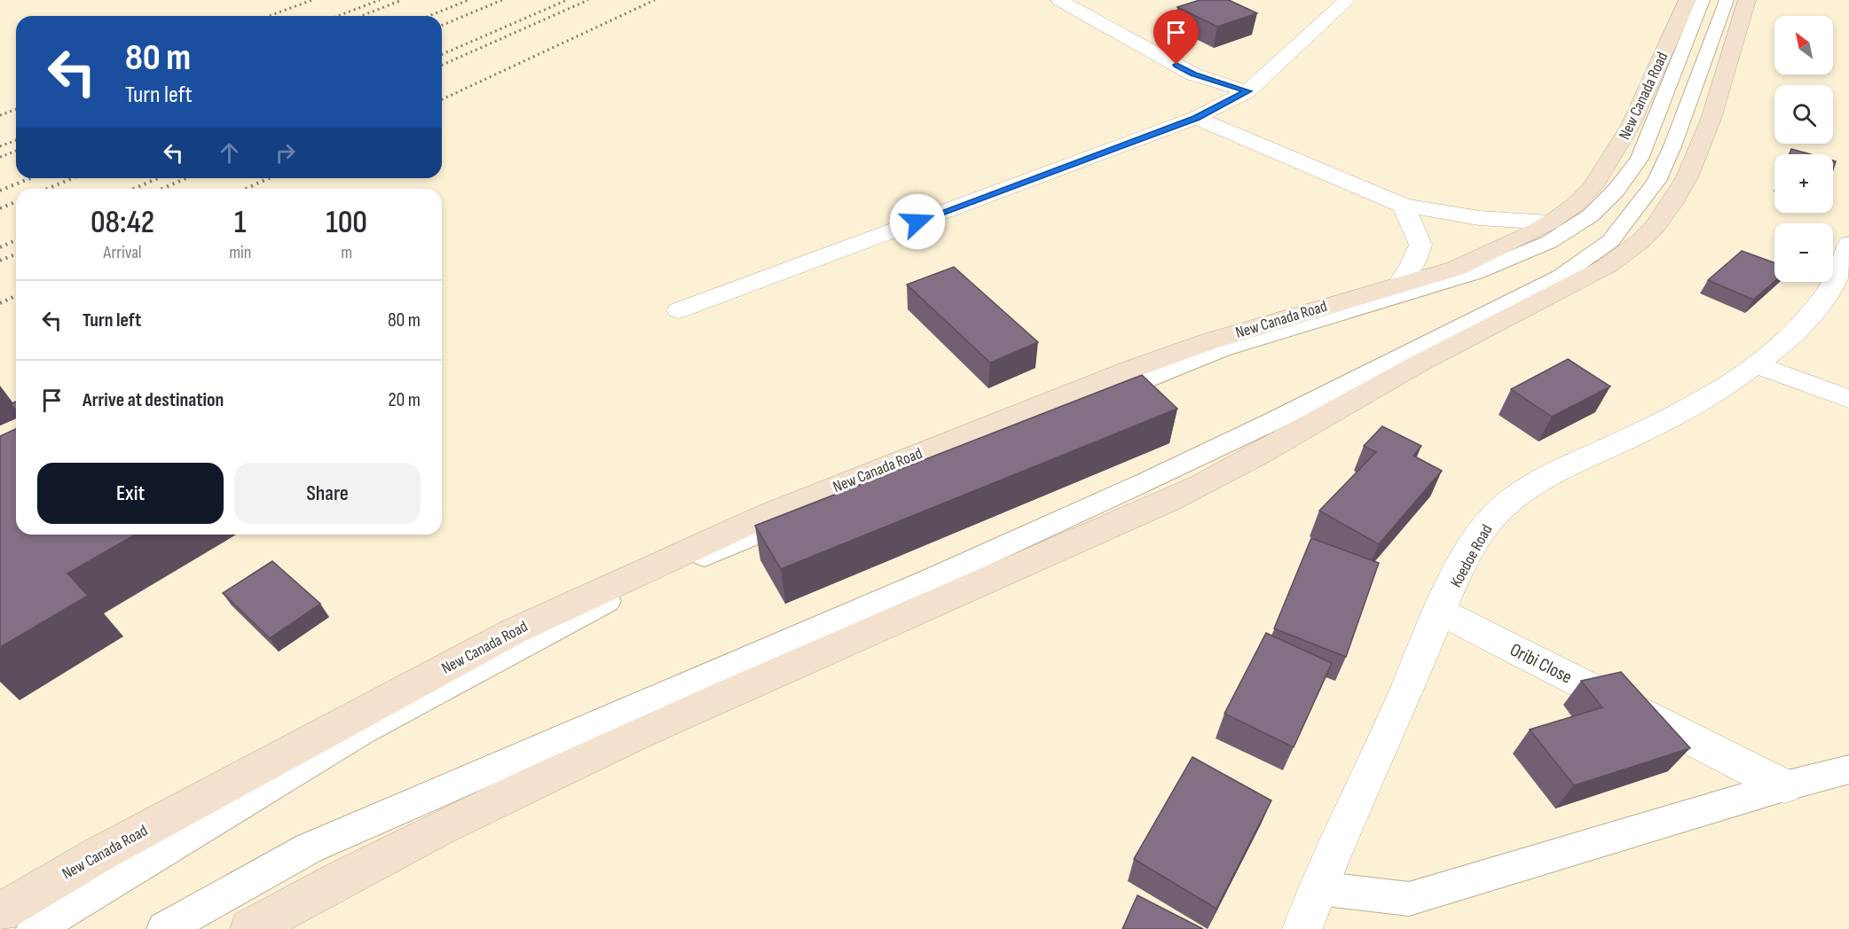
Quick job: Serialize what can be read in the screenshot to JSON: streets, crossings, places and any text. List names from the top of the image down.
{
  "streets": {
    "main road": ["New Canada Road"],
    "street": ["Koedoe Road", "Oribi Close"]
  },
  "crossings": [
    ["Koedoe Road", "Oribi Close"]
  ],
  "north": "top left",
  "page": {
    "map_buttons": ["+", "−"],
    "turn": ["80 m", "Turn left"],
    "eta": [
      "08:42",
      "Arrival",
      "1",
      "min",
      "100",
      "m"
    ],
    "list": [
      {
        "name": "Turn left",
        "value": "80 m"
      },
      {
        "name": "Arrive at destination",
        "value": "20 m"
      }
    ],
    "buttons": ["Exit", "Share"]
  }
}
